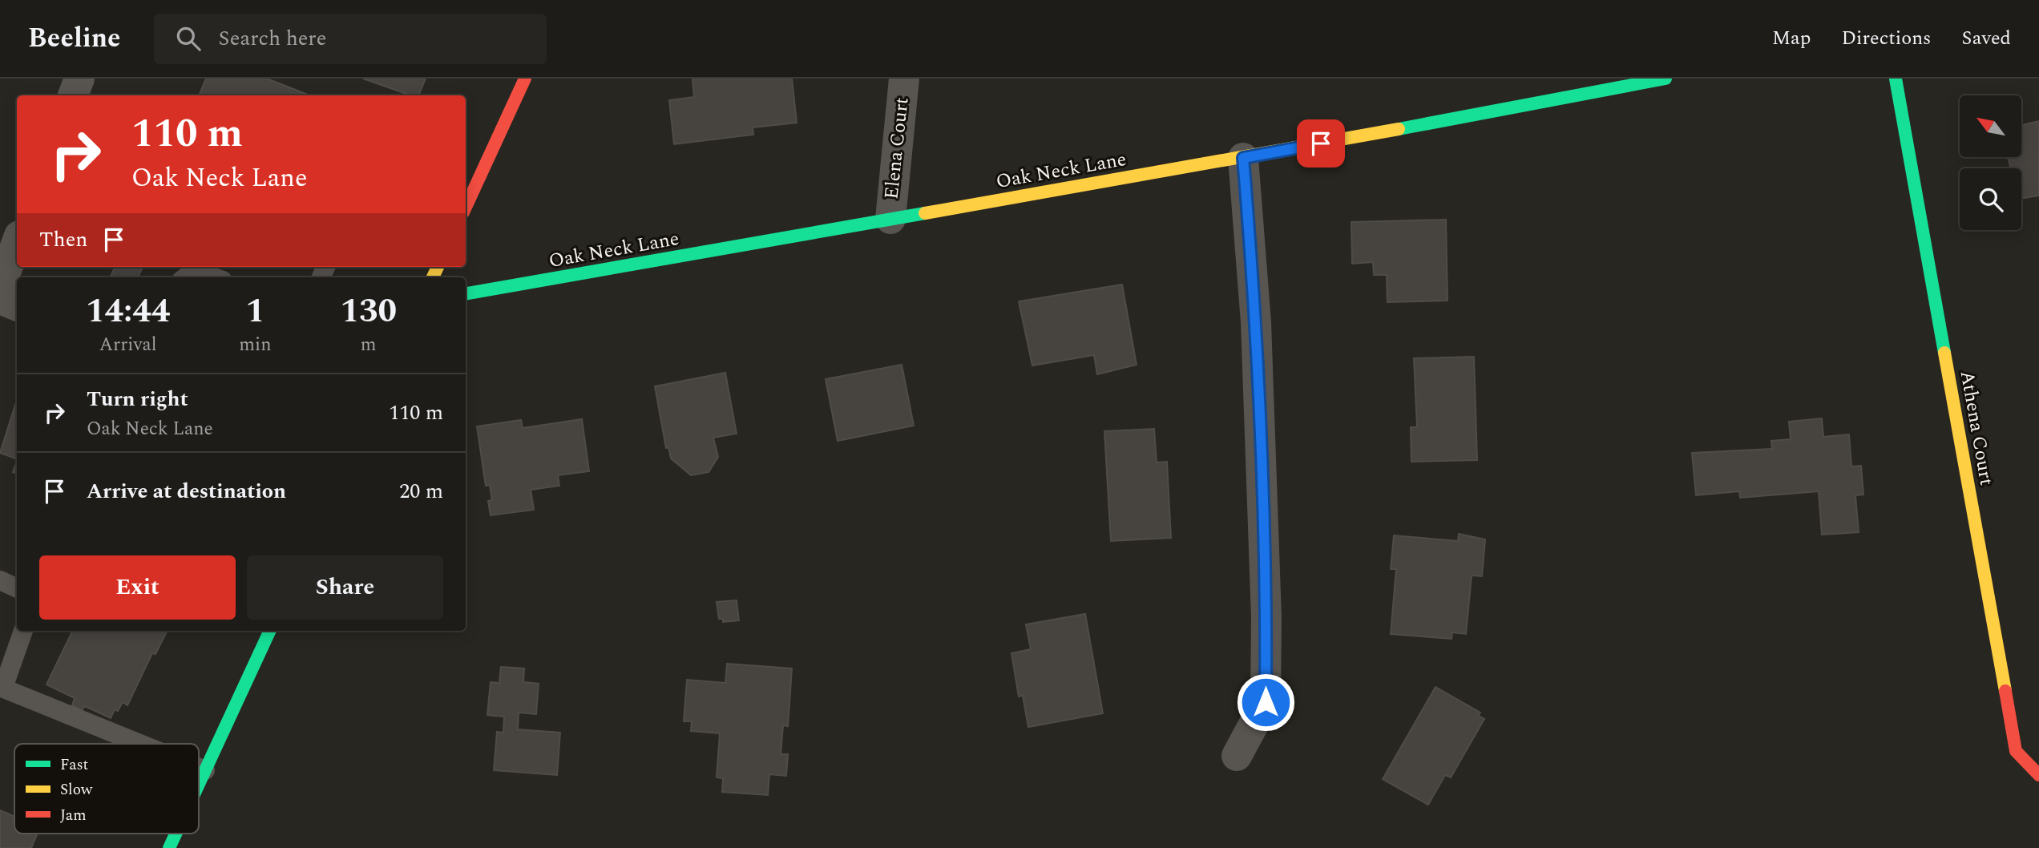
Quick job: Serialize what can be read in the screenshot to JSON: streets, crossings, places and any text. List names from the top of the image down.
{
  "streets": {
    "street": ["Elena Court", "Oak Neck Lane", "Athena Court"]
  },
  "crossings": [
    ["Elena Court", "Oak Neck Lane"]
  ],
  "legend": ["Fast", "Slow", "Jam"],
  "north": "top left",
  "page": {
    "header": "Beeline",
    "search": "Search here",
    "nav": ["Map", "Directions", "Saved"],
    "turn": ["110 m", "Oak Neck Lane"],
    "then": "Then",
    "eta": [
      "14:44",
      "Arrival",
      "1",
      "min",
      "130",
      "m"
    ],
    "list": [
      {
        "name": "Turn right",
        "note": "Oak Neck Lane",
        "value": "110 m"
      },
      {
        "name": "Arrive at destination",
        "value": "20 m"
      }
    ],
    "buttons": ["Exit", "Share"]
  }
}
